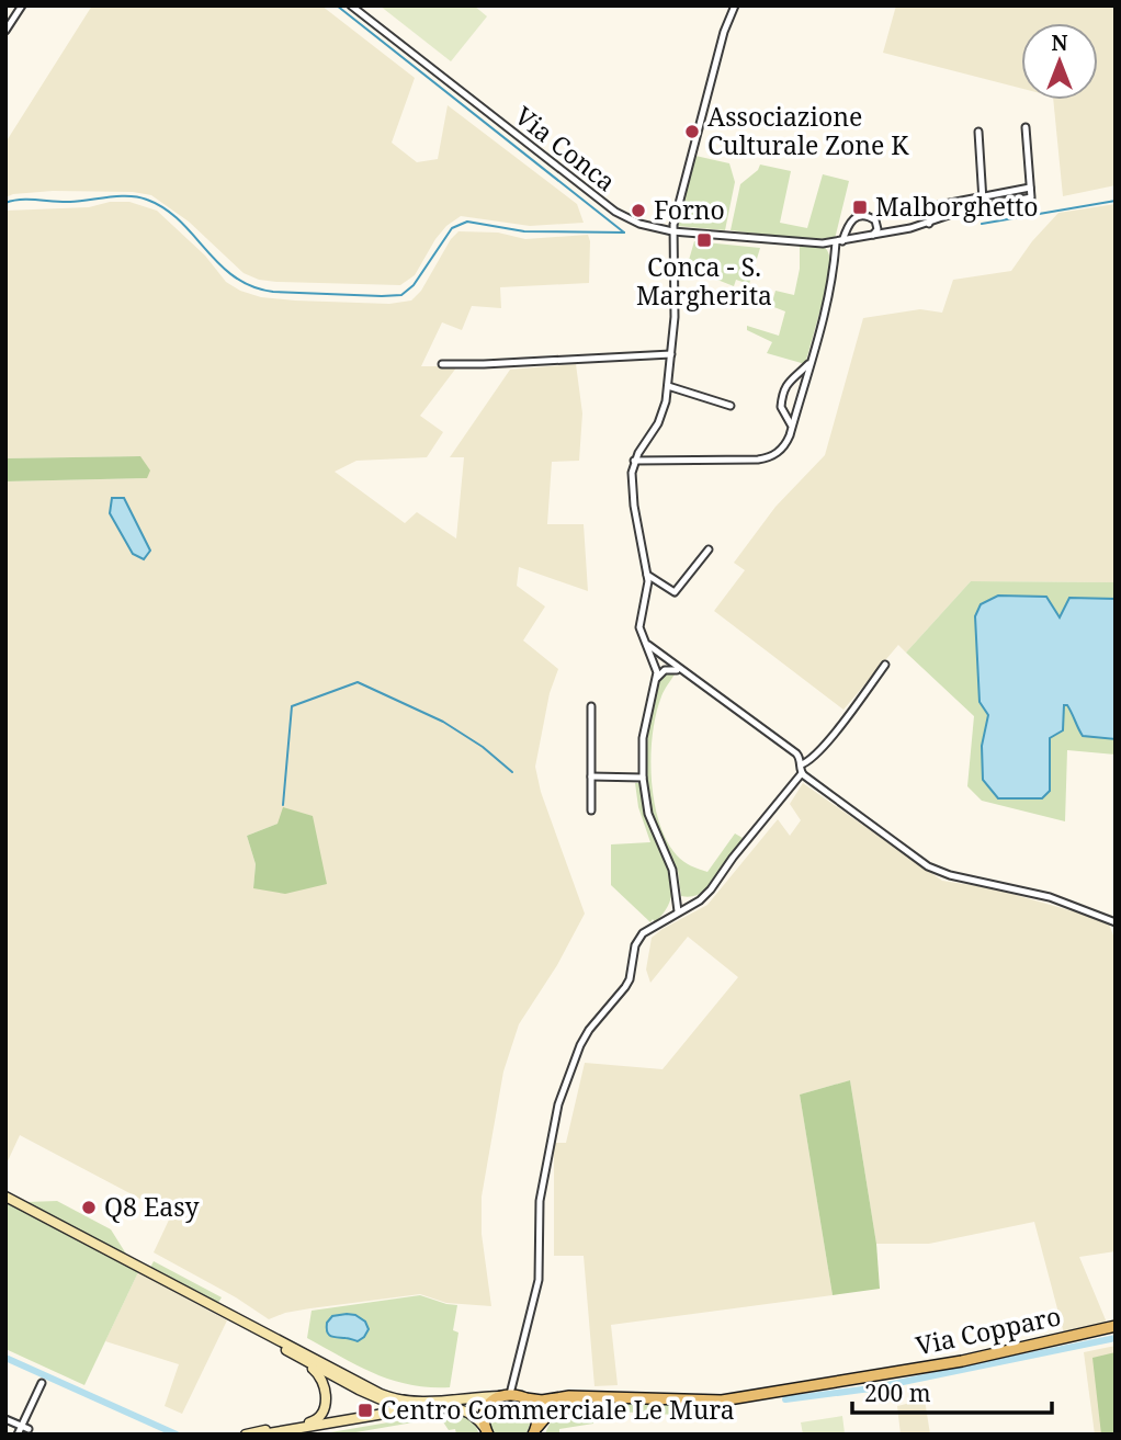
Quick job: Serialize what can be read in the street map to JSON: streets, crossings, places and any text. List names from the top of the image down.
{
  "streets": {
    "main road": ["Via Copparo"],
    "street": ["Via Conca"]
  },
  "places": {
    "other": ["Associazione Culturale Zone K", "Forno", "Q8 Easy"],
    "transit": ["Malborghetto", "Conca - S. Margherita", "Centro Commerciale Le Mura"]
  },
  "scale_bar": "200 m",
  "north": "top"
}
